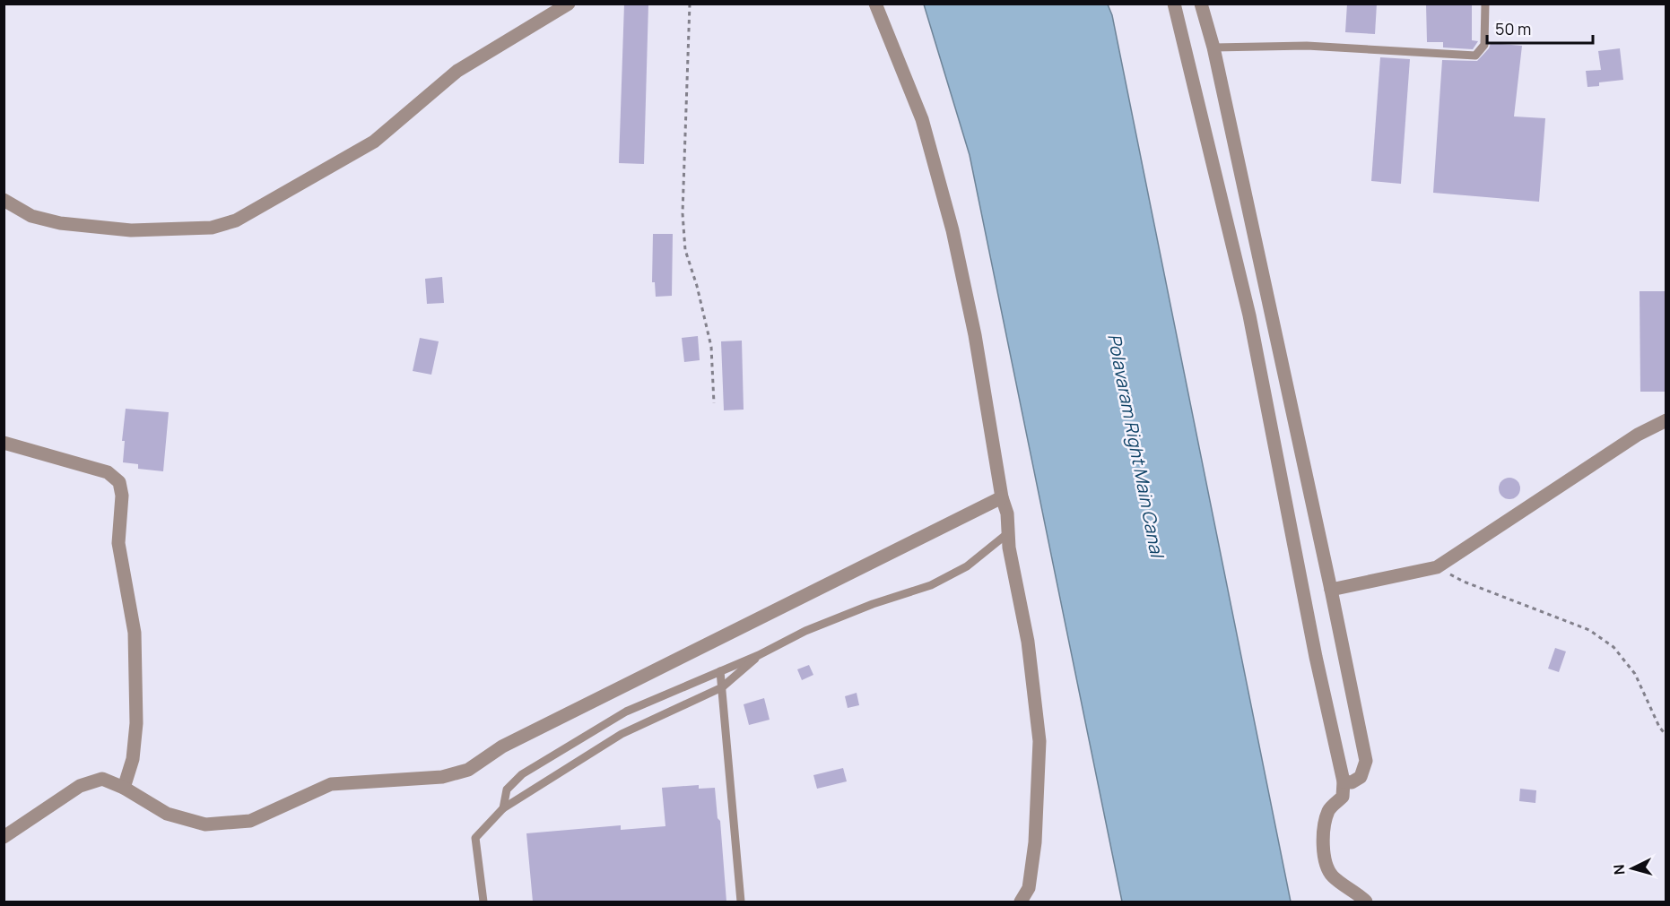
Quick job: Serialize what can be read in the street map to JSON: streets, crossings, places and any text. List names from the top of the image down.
{
  "water": ["Polavaram Right Main Canal"],
  "scale_bar": "50 m",
  "north": "left"
}
